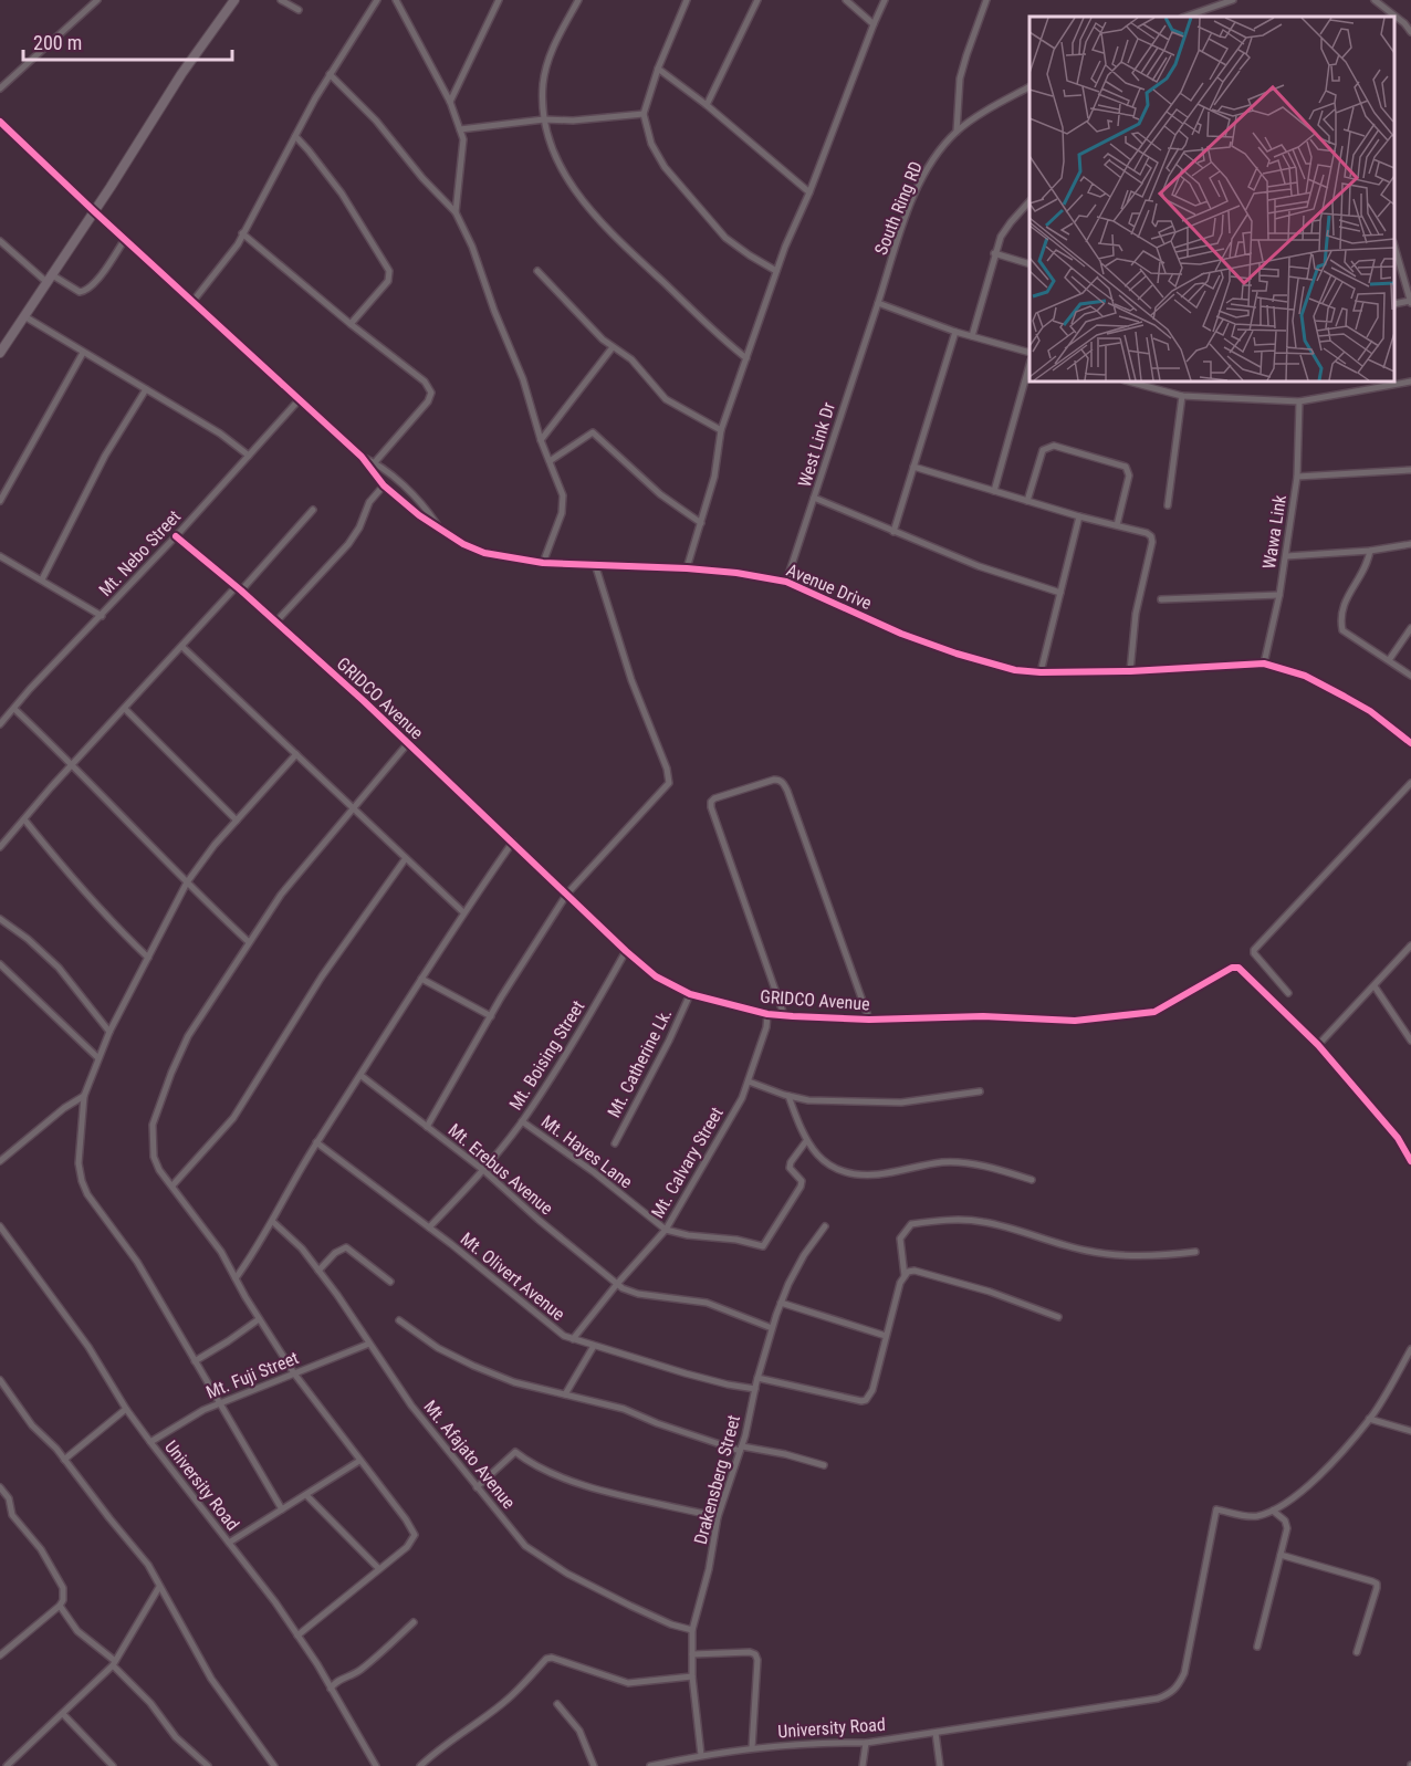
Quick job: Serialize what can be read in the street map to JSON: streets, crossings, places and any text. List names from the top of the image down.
{
  "streets": {
    "street": [
      "South Ring RD",
      "West Link Dr",
      "Wawa Link",
      "Mt. Nebo Street",
      "Avenue Drive",
      "GRIDCO Avenue",
      "Mt. Boising Street",
      "Mt. Catherine Lk.",
      "Mt. Hayes Lane",
      "Mt. Calvary Street",
      "Mt. Erebus Avenue",
      "Mt. Olivert Avenue",
      "Mt. Fuji Street",
      "Mt. Afajato Avenue",
      "Drakensberg Street",
      "University Road"
    ]
  },
  "crossings": [
    ["South Ring RD", "West Link Dr"],
    ["Wawa Link", "Avenue Drive"],
    ["Mt. Nebo Street", "GRIDCO Avenue"],
    ["GRIDCO Avenue", "Mt. Boising Street"],
    ["GRIDCO Avenue", "Mt. Catherine Lk."],
    ["GRIDCO Avenue", "Mt. Calvary Street"],
    ["Mt. Boising Street", "Mt. Hayes Lane"],
    ["Mt. Boising Street", "Mt. Erebus Avenue"],
    ["Mt. Boising Street", "Mt. Olivert Avenue"],
    ["Mt. Hayes Lane", "Mt. Calvary Street"],
    ["Mt. Calvary Street", "Mt. Erebus Avenue"],
    ["Mt. Calvary Street", "Mt. Olivert Avenue"],
    ["Mt. Olivert Avenue", "Drakensberg Street"],
    ["Mt. Fuji Street", "Mt. Afajato Avenue"],
    ["Mt. Fuji Street", "University Road"],
    ["Mt. Afajato Avenue", "Drakensberg Street"],
    ["Drakensberg Street", "University Road"]
  ],
  "scale_bar": "200 m"
}
